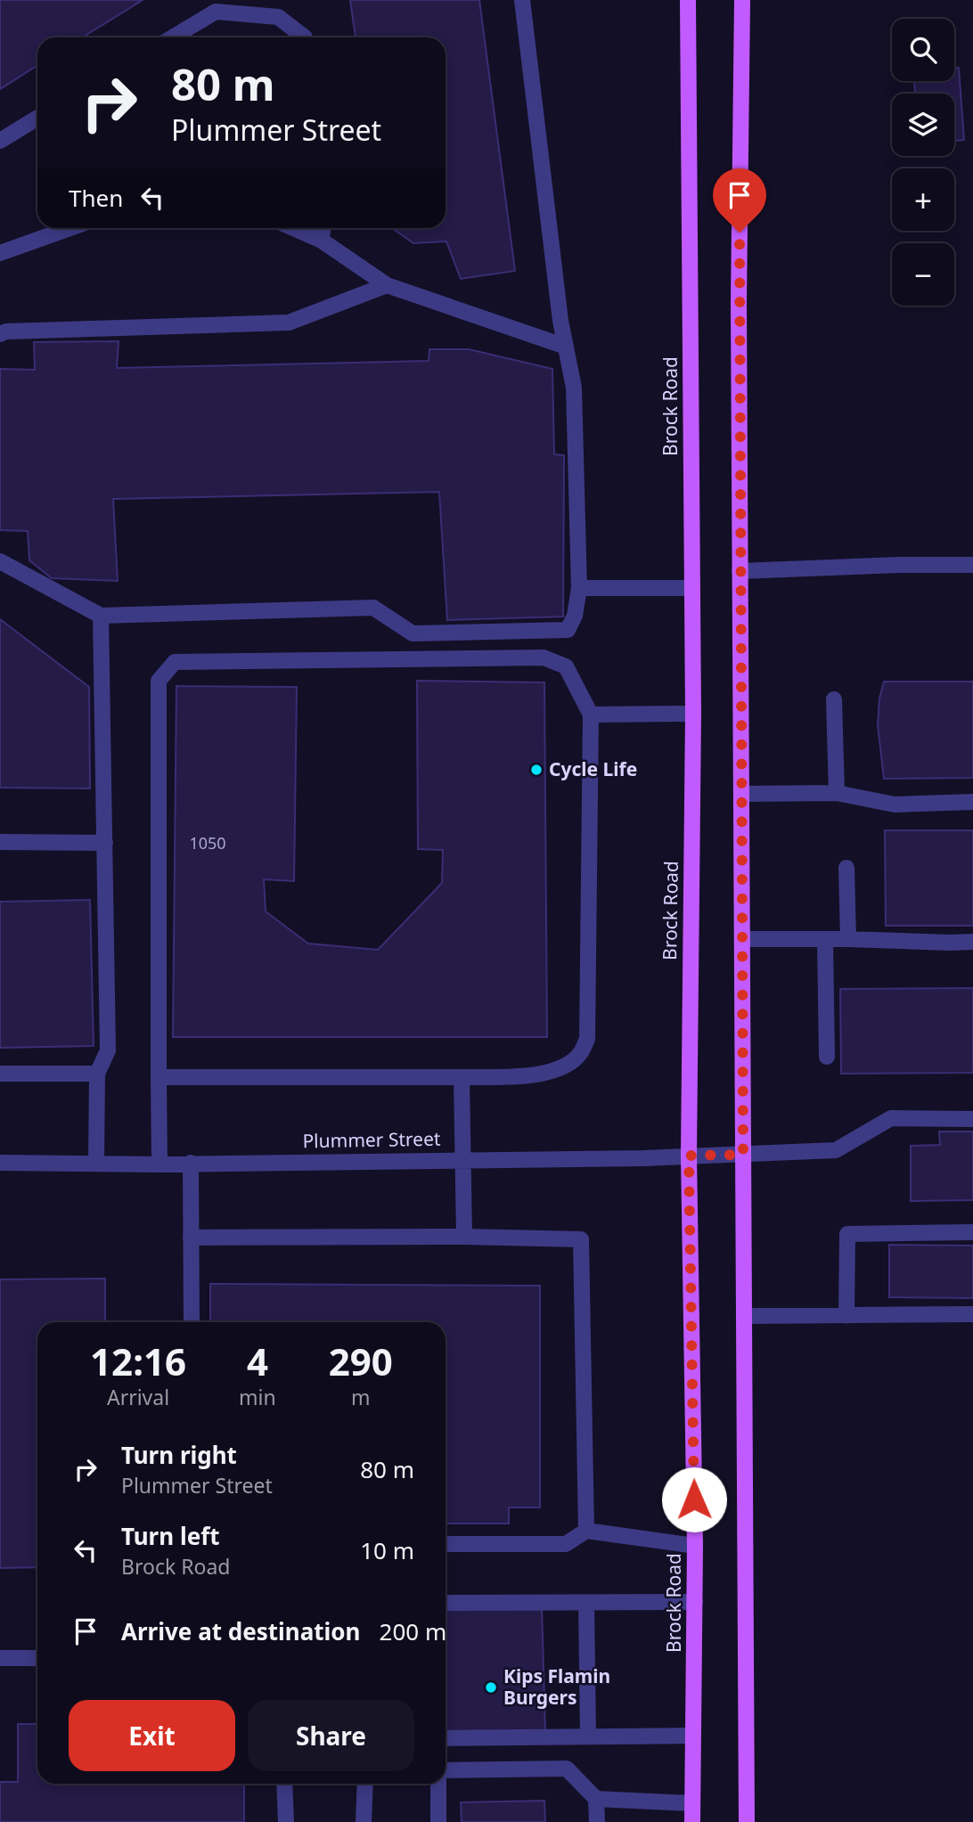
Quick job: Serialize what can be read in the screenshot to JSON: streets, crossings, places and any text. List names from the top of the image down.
{
  "streets": {
    "main road": ["Brock Road"],
    "street": ["Plummer Street"]
  },
  "crossings": [
    ["Brock Road", "Plummer Street"]
  ],
  "places": ["Cycle Life", "Kips Flamin Burgers"],
  "house_numbers": ["1050"],
  "page": {
    "map_buttons": ["+", "−"],
    "turn": ["80 m", "Plummer Street"],
    "then": "Then",
    "eta": [
      "12:16",
      "Arrival",
      "4",
      "min",
      "290",
      "m"
    ],
    "list": [
      {
        "name": "Turn right",
        "note": "Plummer Street",
        "value": "80 m"
      },
      {
        "name": "Turn left",
        "note": "Brock Road",
        "value": "10 m"
      },
      {
        "name": "Arrive at destination",
        "value": "200 m"
      }
    ],
    "buttons": ["Exit", "Share"]
  }
}
